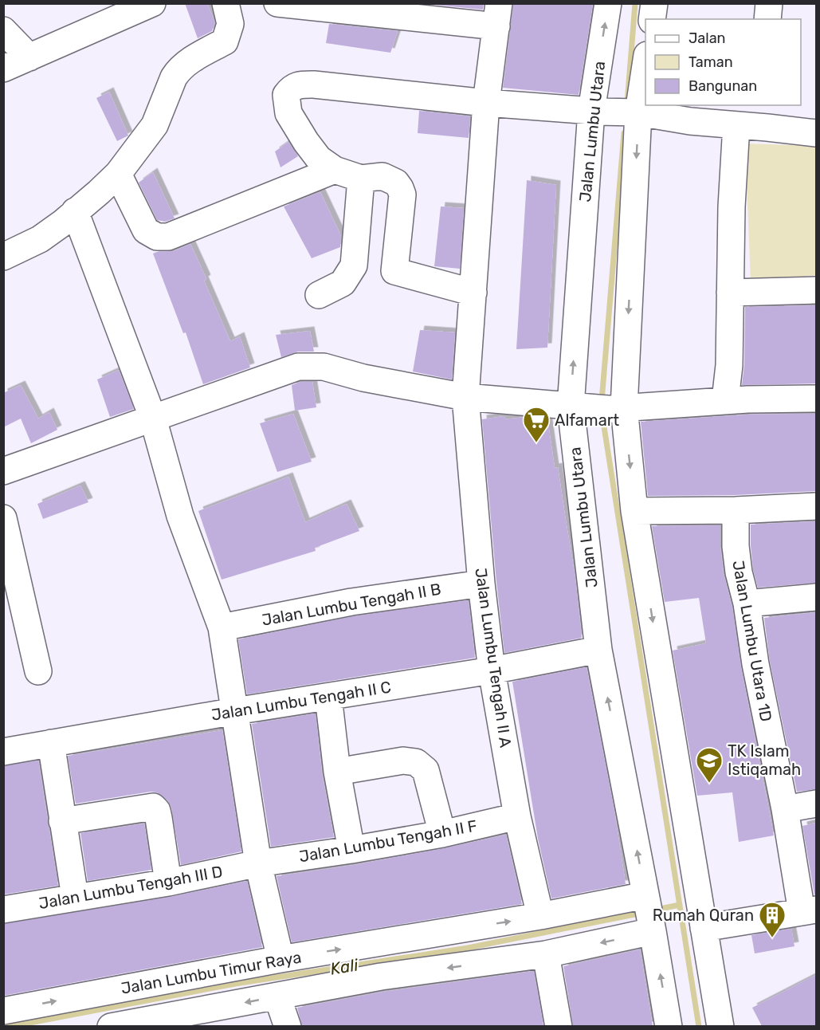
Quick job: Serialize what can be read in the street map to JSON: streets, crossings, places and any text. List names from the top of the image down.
{
  "streets": {
    "street": [
      "Jalan Lumbu Utara",
      "Jalan Lumbu Tengah II B",
      "Jalan Lumbu Utara 1D",
      "Jalan Lumbu Tengah II A",
      "Jalan Lumbu Tengah II C",
      "Jalan Lumbu Tengah II F",
      "Jalan Lumbu Tengah III D",
      "Jalan Lumbu Timur Raya"
    ]
  },
  "crossings": [
    ["Jalan Lumbu Utara", "Jalan Lumbu Tengah II C"],
    ["Jalan Lumbu Utara", "Jalan Lumbu Timur Raya"],
    ["Jalan Lumbu Tengah II B", "Jalan Lumbu Tengah II A"],
    ["Jalan Lumbu Tengah II A", "Jalan Lumbu Tengah II C"],
    ["Jalan Lumbu Tengah II A", "Jalan Lumbu Tengah II F"],
    ["Jalan Lumbu Tengah II A", "Jalan Lumbu Timur Raya"],
    ["Jalan Lumbu Tengah II F", "Jalan Lumbu Tengah III D"]
  ],
  "water": ["Kali"],
  "places": {
    "supermarket": ["Alfamart"],
    "school or university": ["TK Islam Istiqamah"],
    "building": ["Rumah Quran"]
  },
  "legend": ["Jalan", "Taman", "Bangunan"]
}
